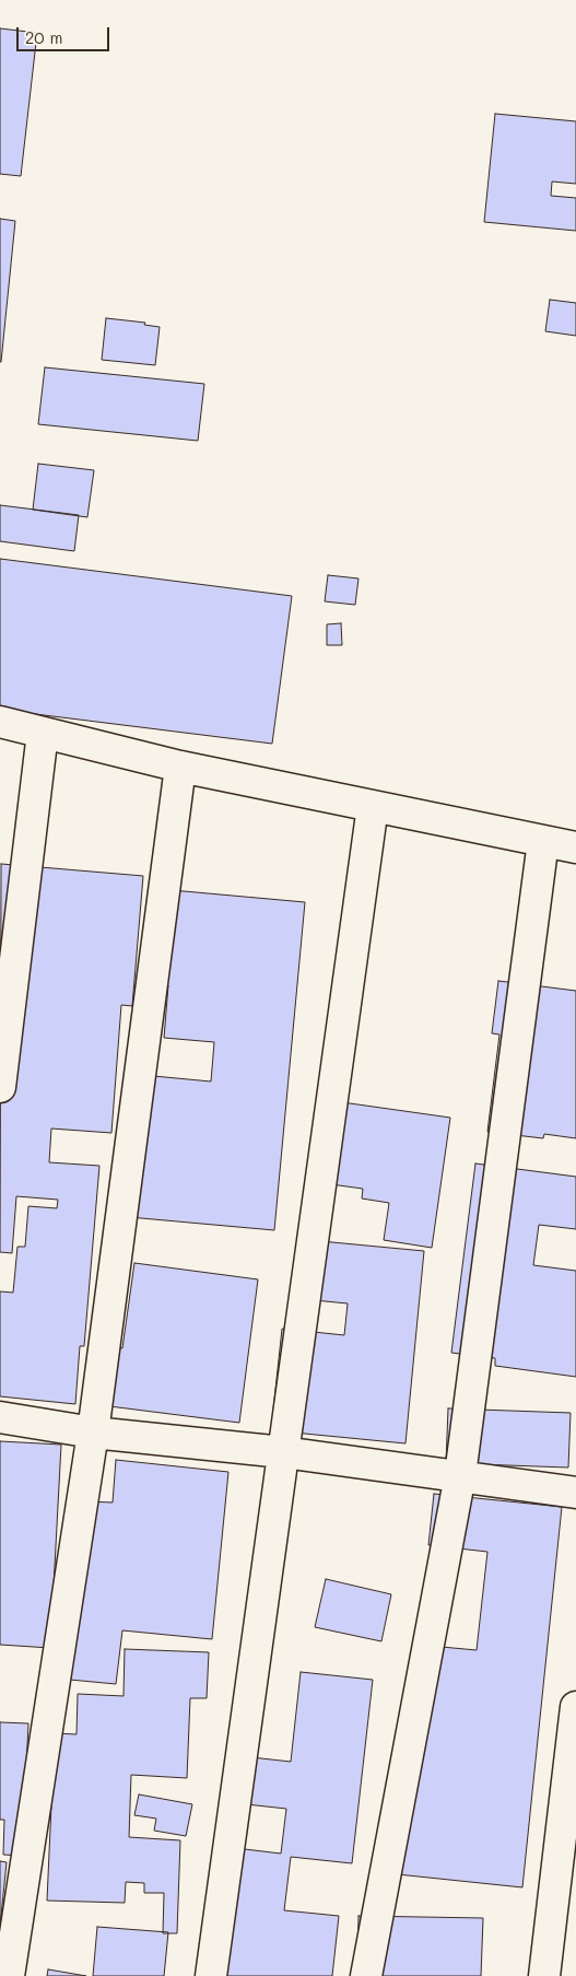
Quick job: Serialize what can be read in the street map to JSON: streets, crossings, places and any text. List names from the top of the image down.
{
  "scale_bar": "20 m"
}
